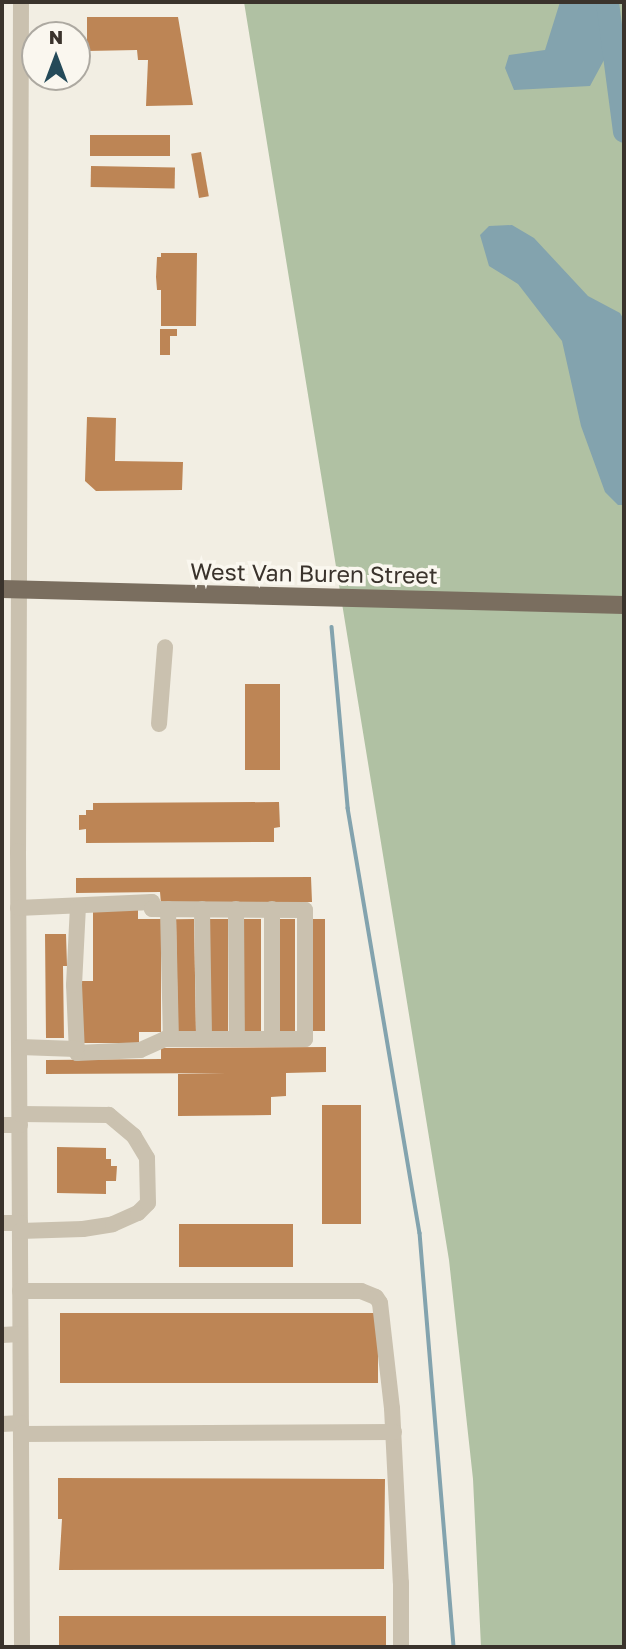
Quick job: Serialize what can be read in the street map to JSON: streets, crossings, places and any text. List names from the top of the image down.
{
  "streets": {
    "main road": ["West Van Buren Street"]
  },
  "north": "top"
}
